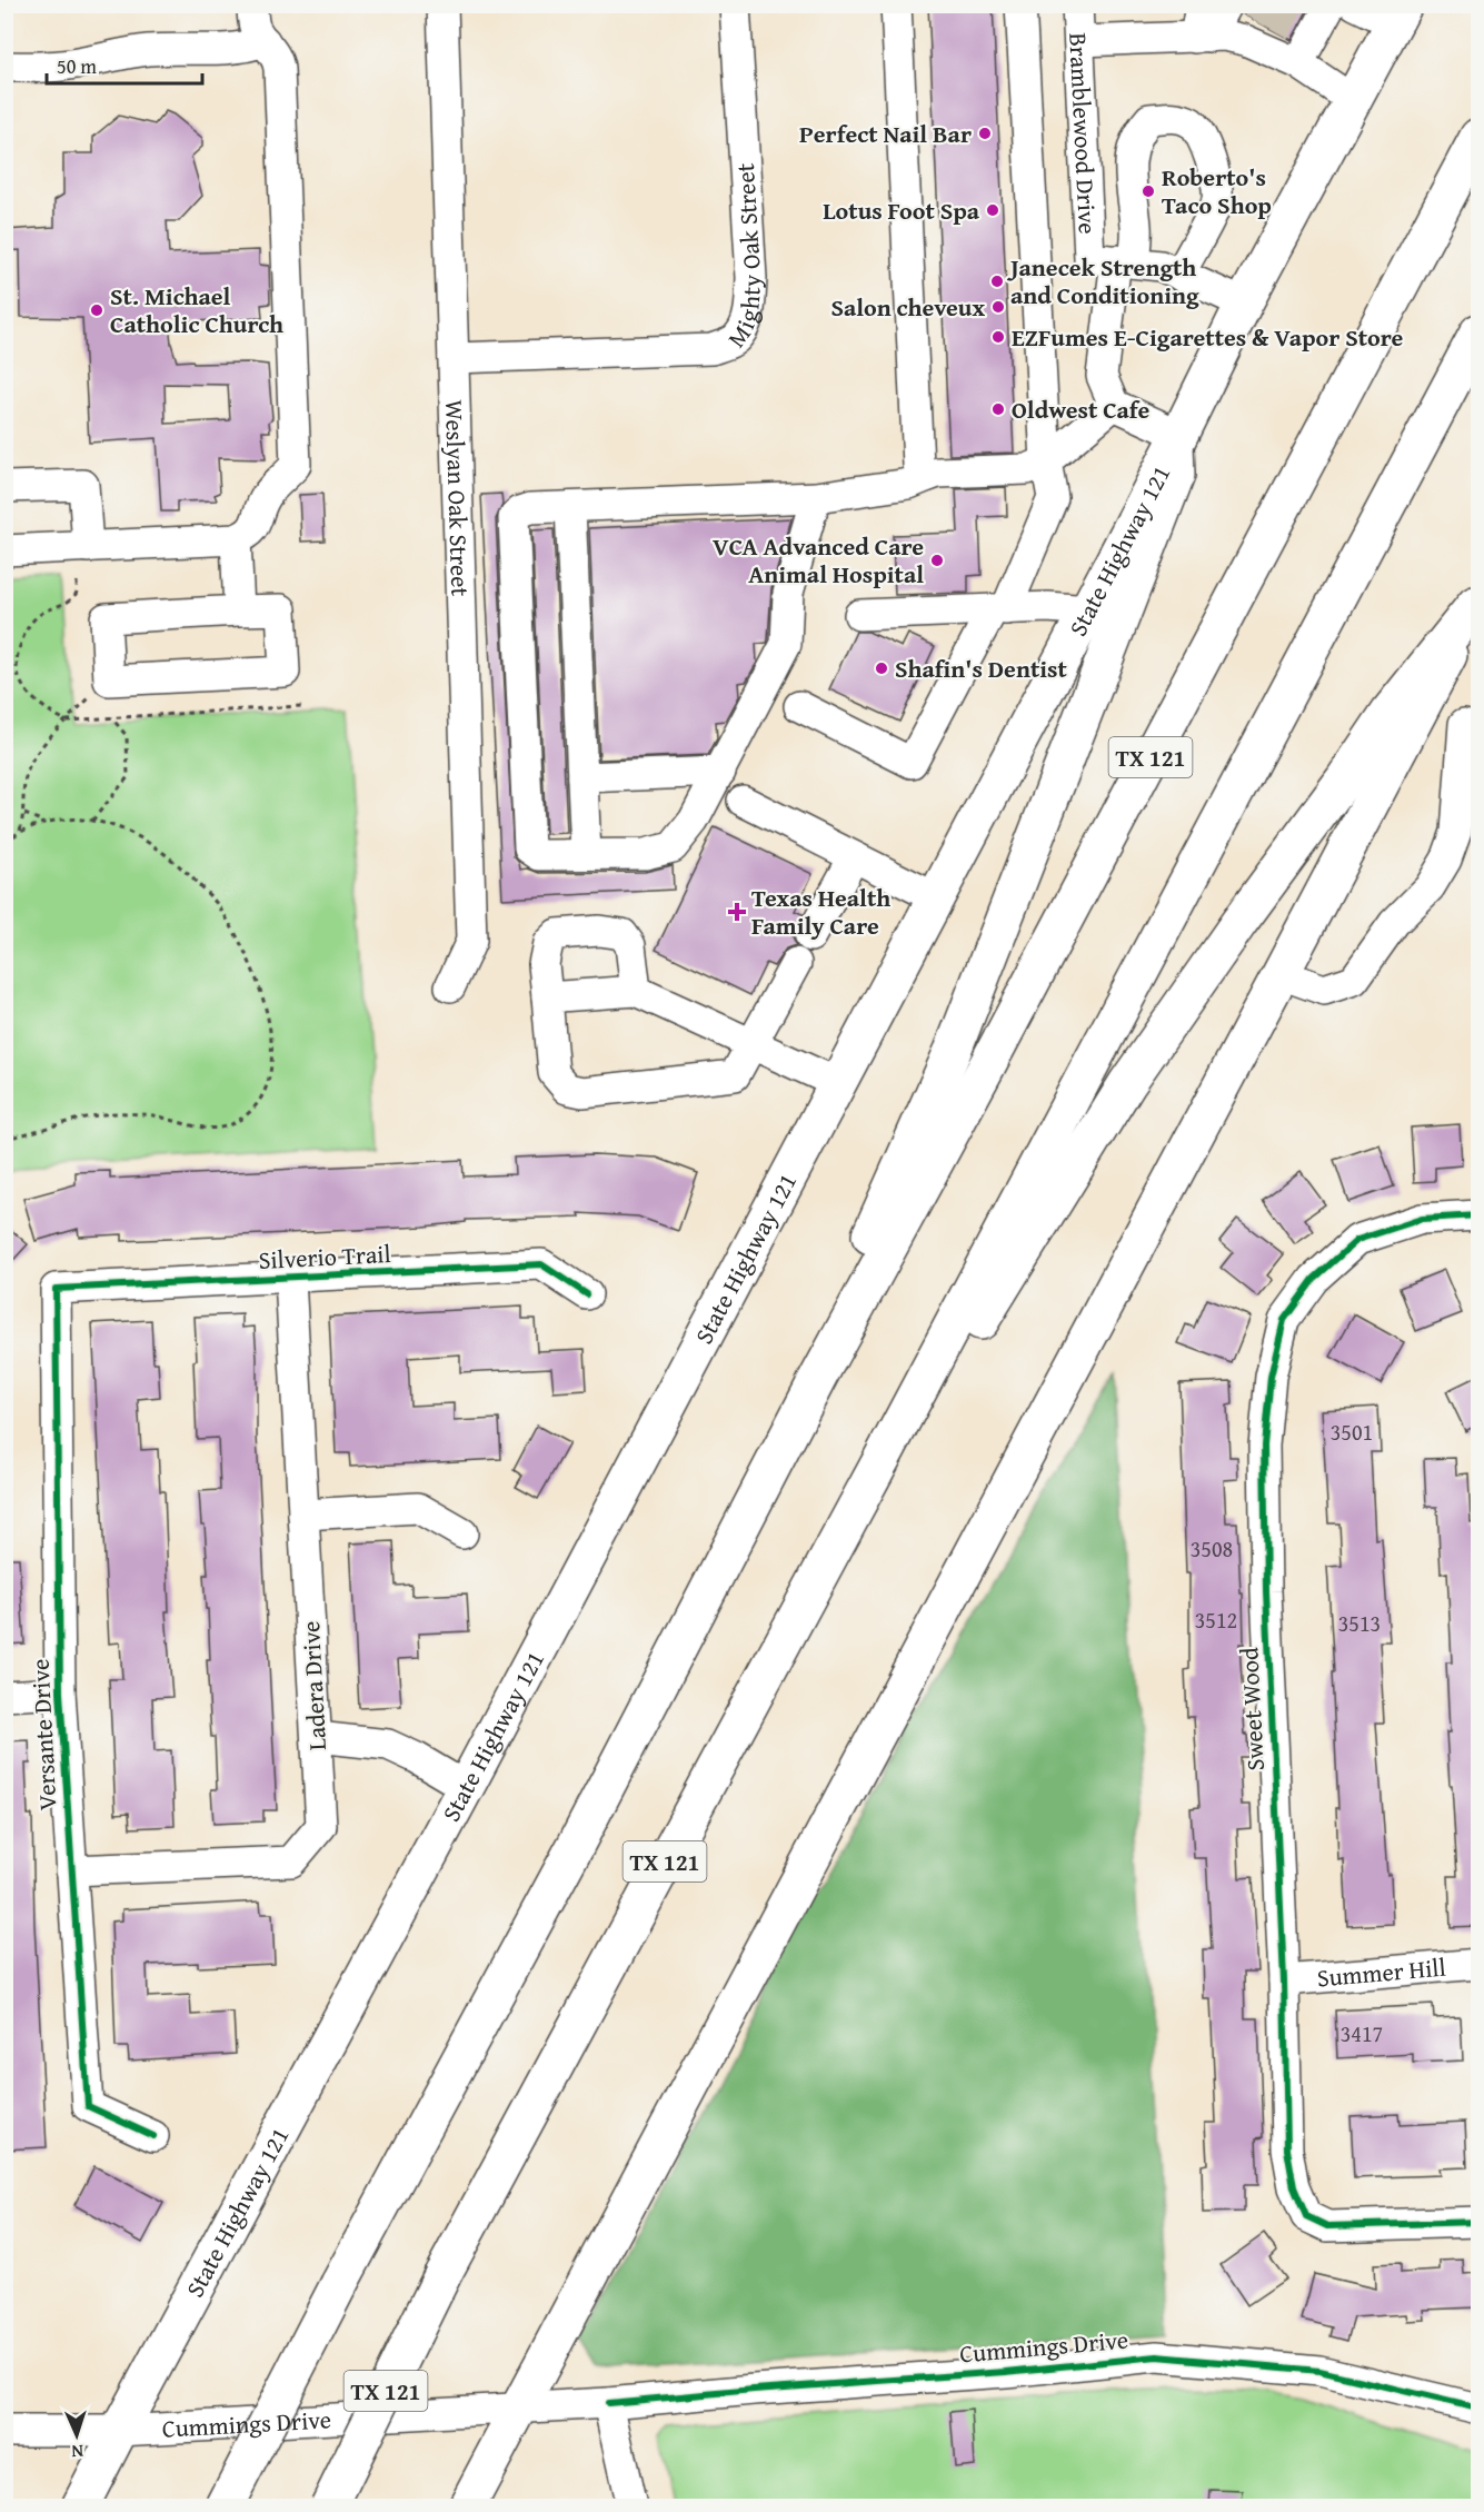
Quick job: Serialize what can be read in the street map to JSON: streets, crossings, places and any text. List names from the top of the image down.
{
  "streets": {
    "main road": ["State Highway 121", "TX 121"],
    "street": [
      "Bramblewood Drive",
      "Mighty Oak Street",
      "Weslyan Oak Street",
      "Silverio Trail",
      "Ladera Drive",
      "Sweet Wood",
      "Versante Drive",
      "Summer Hill",
      "Cummings Drive"
    ]
  },
  "crossings": [
    ["Bramblewood Drive", "State Highway 121"],
    ["Mighty Oak Street", "Weslyan Oak Street"],
    ["State Highway 121", "Cummings Drive"],
    ["Silverio Trail", "Ladera Drive"],
    ["Silverio Trail", "Versante Drive"],
    ["Ladera Drive", "Versante Drive"],
    ["Sweet Wood", "Summer Hill"]
  ],
  "places": {
    "other": [
      "Perfect Nail Bar",
      "Roberto's Taco Shop",
      "Lotus Foot Spa",
      "Janecek Strength and Conditioning",
      "Salon cheveux",
      "St. Michael Catholic Church",
      "EZFumes E-Cigarettes & Vapor Store",
      "Oldwest Cafe",
      "VCA Advanced Care Animal Hospital",
      "Shafin's Dentist"
    ],
    "health": ["Texas Health Family Care"]
  },
  "house_numbers": [
    "3501",
    "3508",
    "3512",
    "3513",
    "3417"
  ],
  "scale_bar": "50 m",
  "north": "bottom"
}
